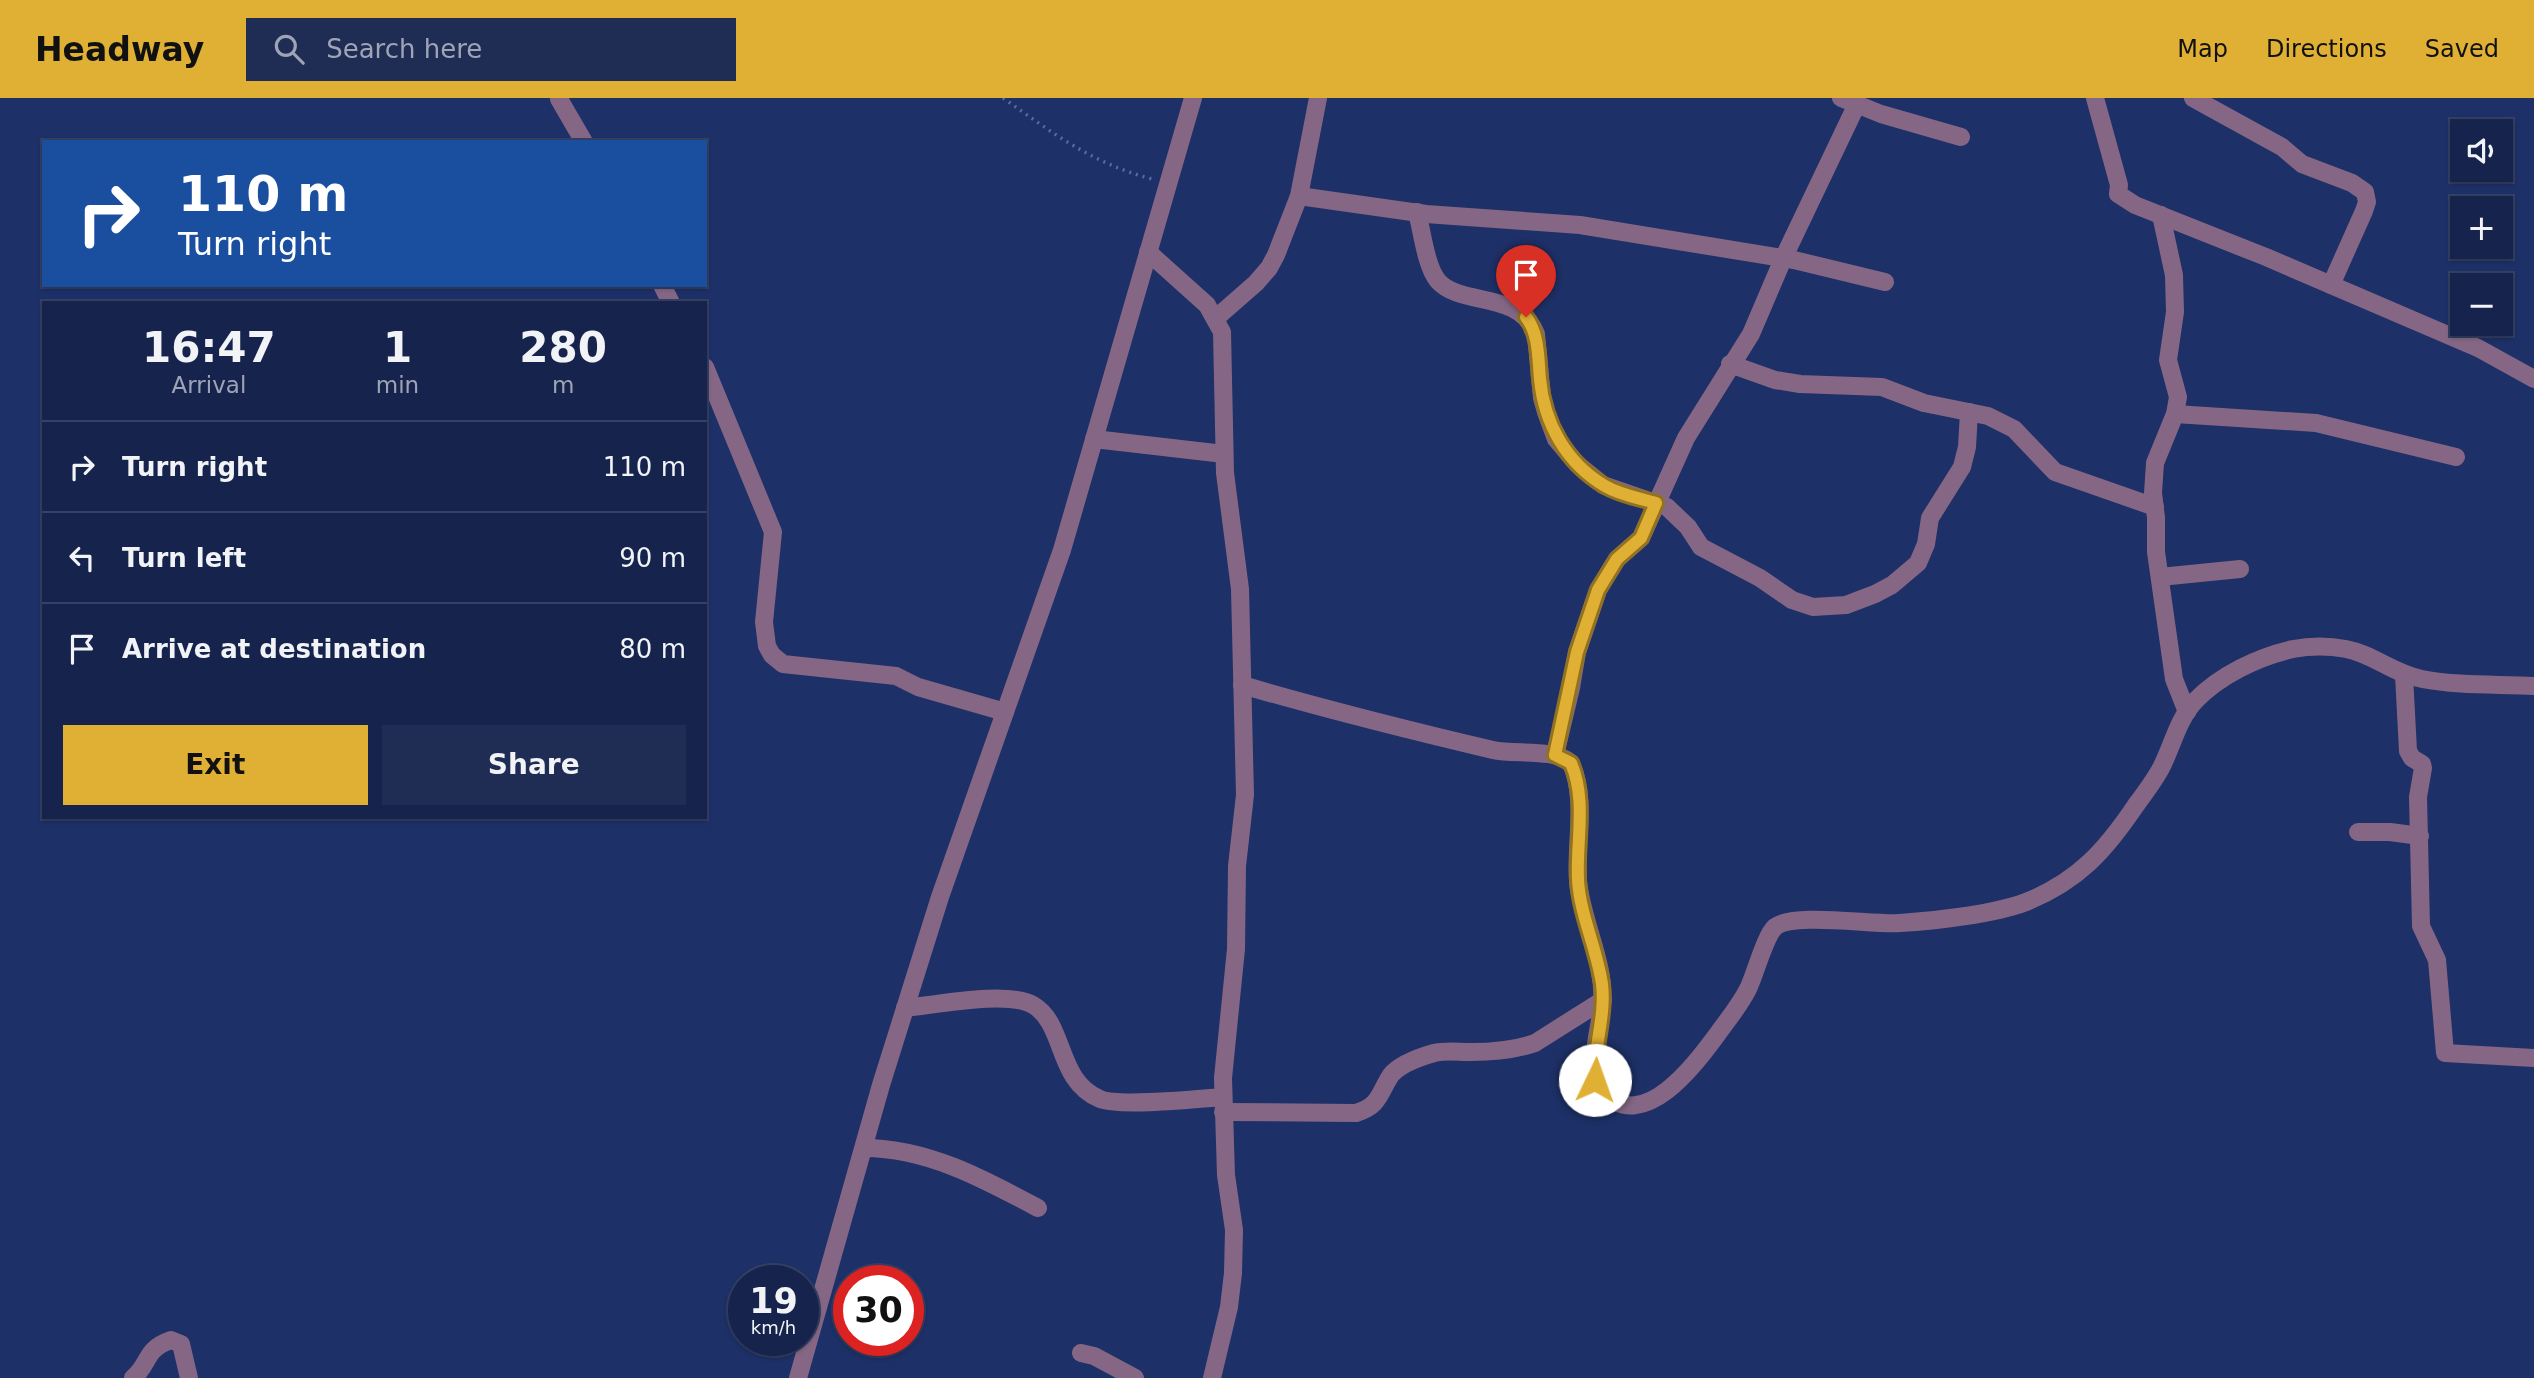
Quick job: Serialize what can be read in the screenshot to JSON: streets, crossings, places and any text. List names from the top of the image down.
{
  "page": {
    "header": "Headway",
    "search": "Search here",
    "nav": ["Map", "Directions", "Saved"],
    "map_buttons": ["+", "−"],
    "turn": ["110 m", "Turn right"],
    "eta": [
      "16:47",
      "Arrival",
      "1",
      "min",
      "280",
      "m"
    ],
    "list": [
      {
        "name": "Turn right",
        "value": "110 m"
      },
      {
        "name": "Turn left",
        "value": "90 m"
      },
      {
        "name": "Arrive at destination",
        "value": "80 m"
      }
    ],
    "buttons": ["Exit", "Share"],
    "speed": "19 km/h",
    "limit": "30"
  }
}
